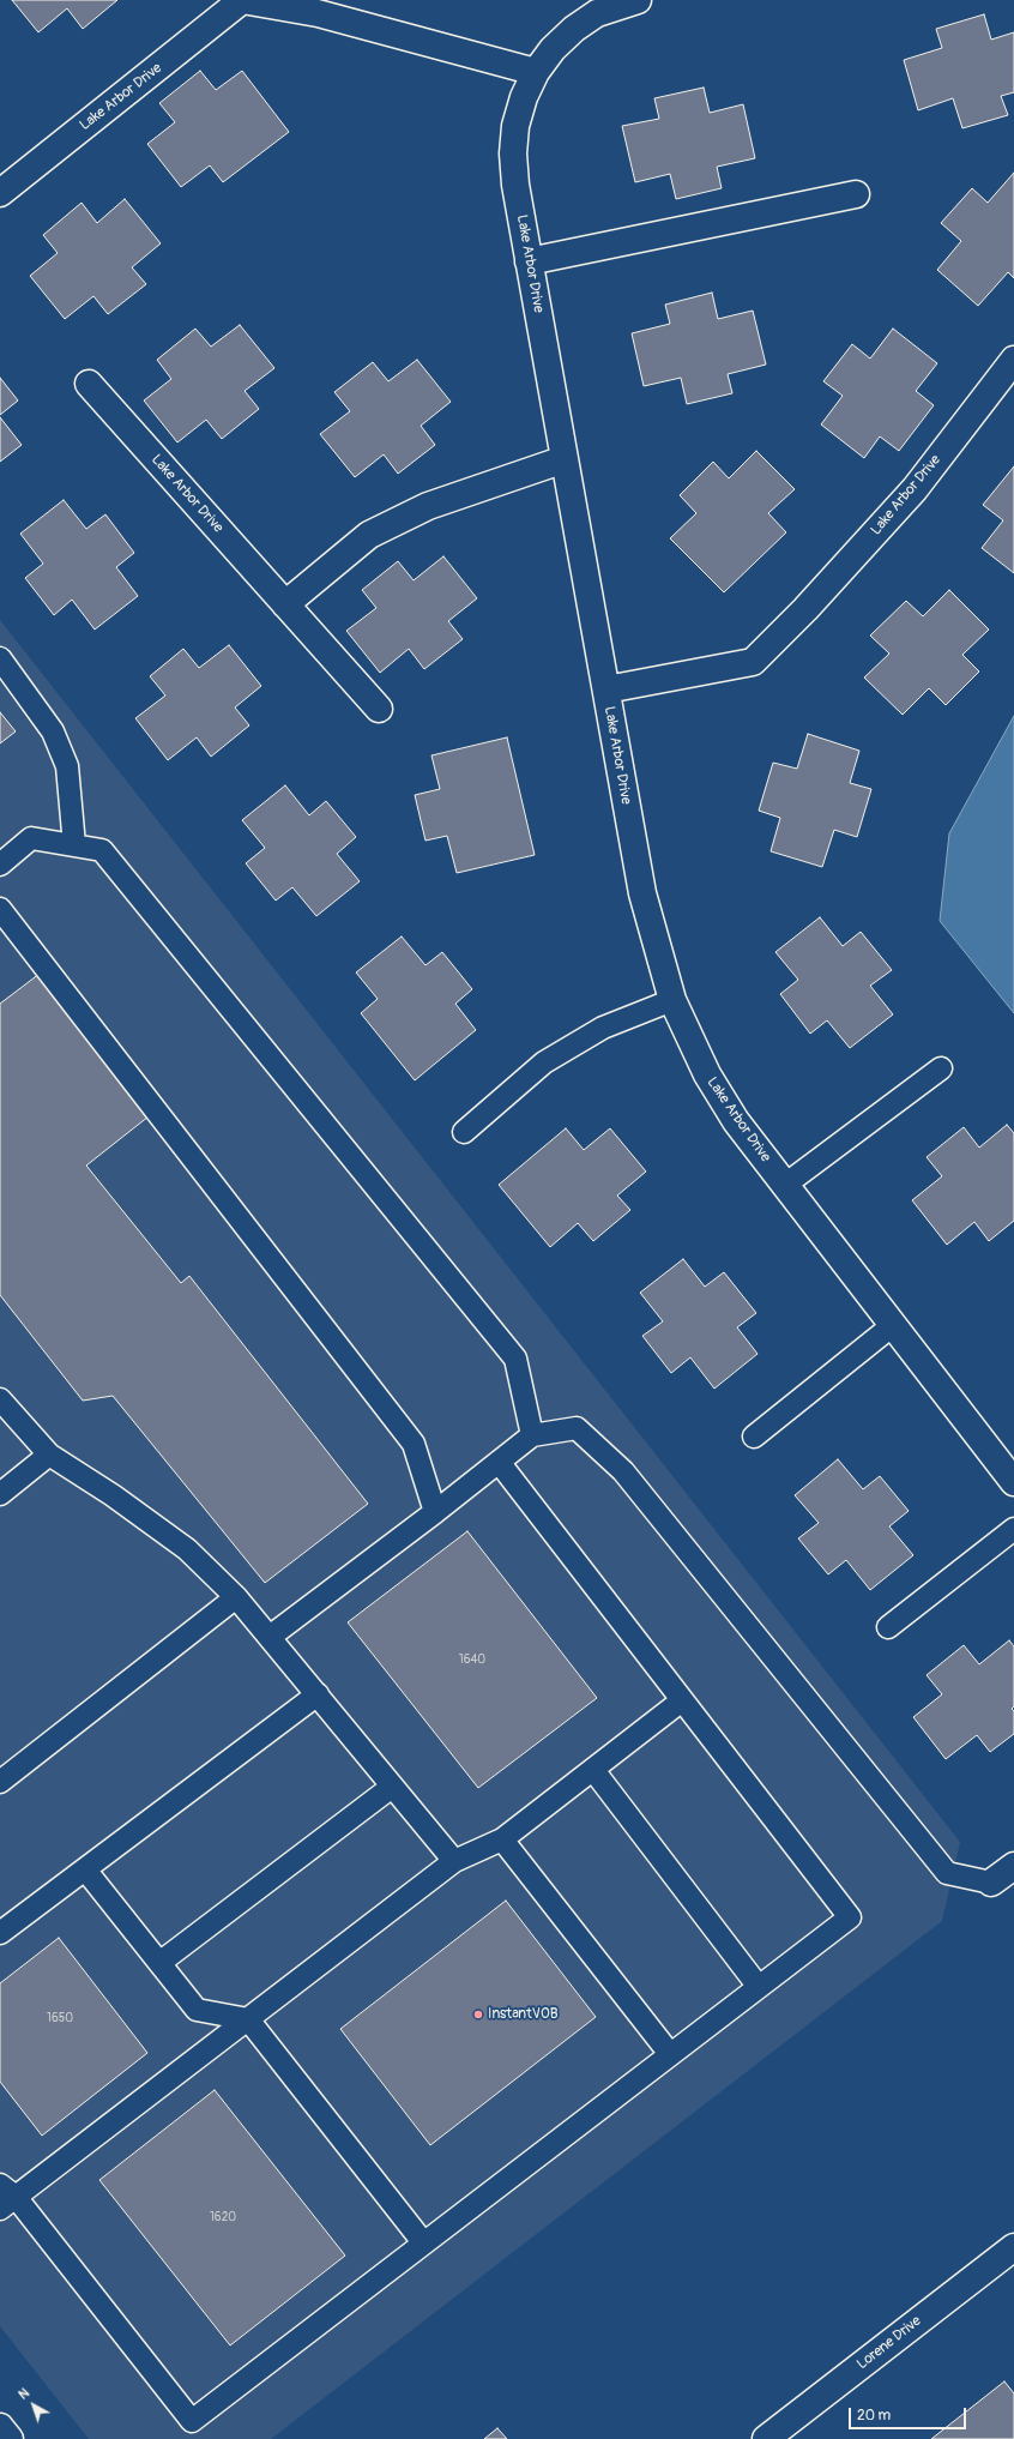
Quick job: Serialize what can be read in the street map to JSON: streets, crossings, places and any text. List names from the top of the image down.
{
  "streets": {
    "street": ["Lake Arbor Drive", "Lorene Drive"]
  },
  "places": ["InstantVOB"],
  "house_numbers": ["1640", "1650", "1620"],
  "scale_bar": "20 m",
  "north": "top left"
}
